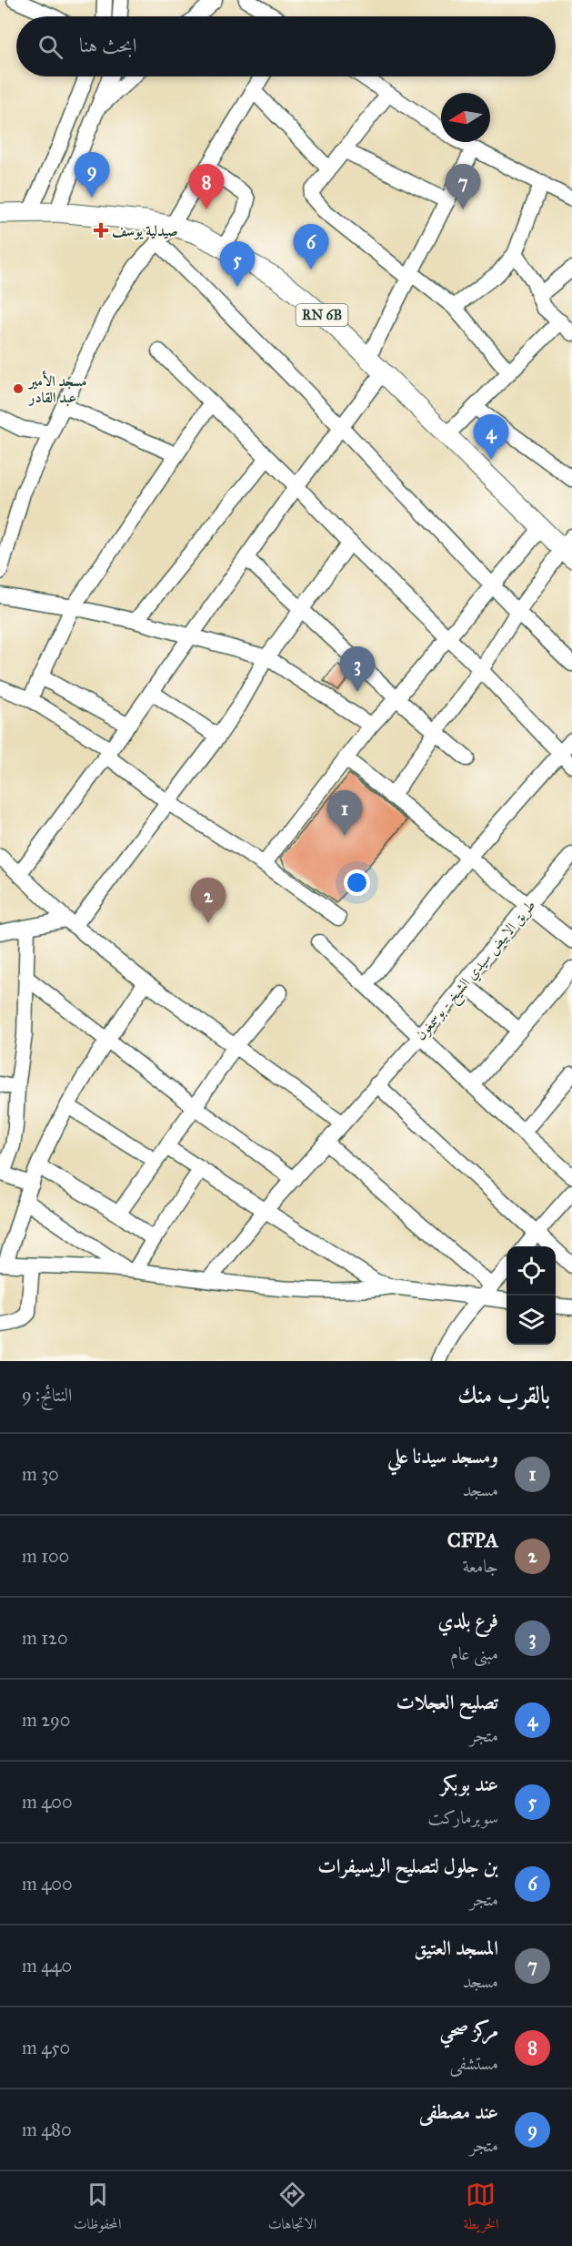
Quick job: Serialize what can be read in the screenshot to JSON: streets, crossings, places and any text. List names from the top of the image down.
{
  "streets": {
    "main road": ["RN 6B"],
    "street": ["طريق الابيض سيدي الشيخ - بوسمغون"]
  },
  "places": {
    "health": ["صيدلية يوسف"],
    "other": ["مسجد الأمير عبد القادر"]
  },
  "north": "left",
  "page": {
    "search": "ابحث هنا",
    "pins": [
      "9",
      "7",
      "8",
      "6",
      "5",
      "4",
      "3",
      "1",
      "2"
    ],
    "heading": ["بالقرب منك", "النتائج: 9"],
    "list": [
      {
        "mark": "1",
        "name": "ومسجد سيدنا علي",
        "note": "مسجد",
        "value": "30 m"
      },
      {
        "mark": "2",
        "name": "CFPA",
        "note": "جامعة",
        "value": "100 m"
      },
      {
        "mark": "3",
        "name": "فرع بلدي",
        "note": "مبنى عام",
        "value": "120 m"
      },
      {
        "mark": "4",
        "name": "تصليح العجلات",
        "note": "متجر",
        "value": "290 m"
      },
      {
        "mark": "5",
        "name": "عند بوبكر",
        "note": "سوبرماركت",
        "value": "400 m"
      },
      {
        "mark": "6",
        "name": "بن جلول لتصليح الريسيفرات",
        "note": "متجر",
        "value": "400 m"
      },
      {
        "mark": "7",
        "name": "المسجد العتيق",
        "note": "مسجد",
        "value": "440 m"
      },
      {
        "mark": "8",
        "name": "مركز صحي",
        "note": "مستشفى",
        "value": "450 m"
      },
      {
        "mark": "9",
        "name": "عند مصطفى",
        "note": "متجر",
        "value": "480 m"
      }
    ],
    "nav": ["الخريطة", "الاتجاهات", "المحفوظات"]
  }
}
